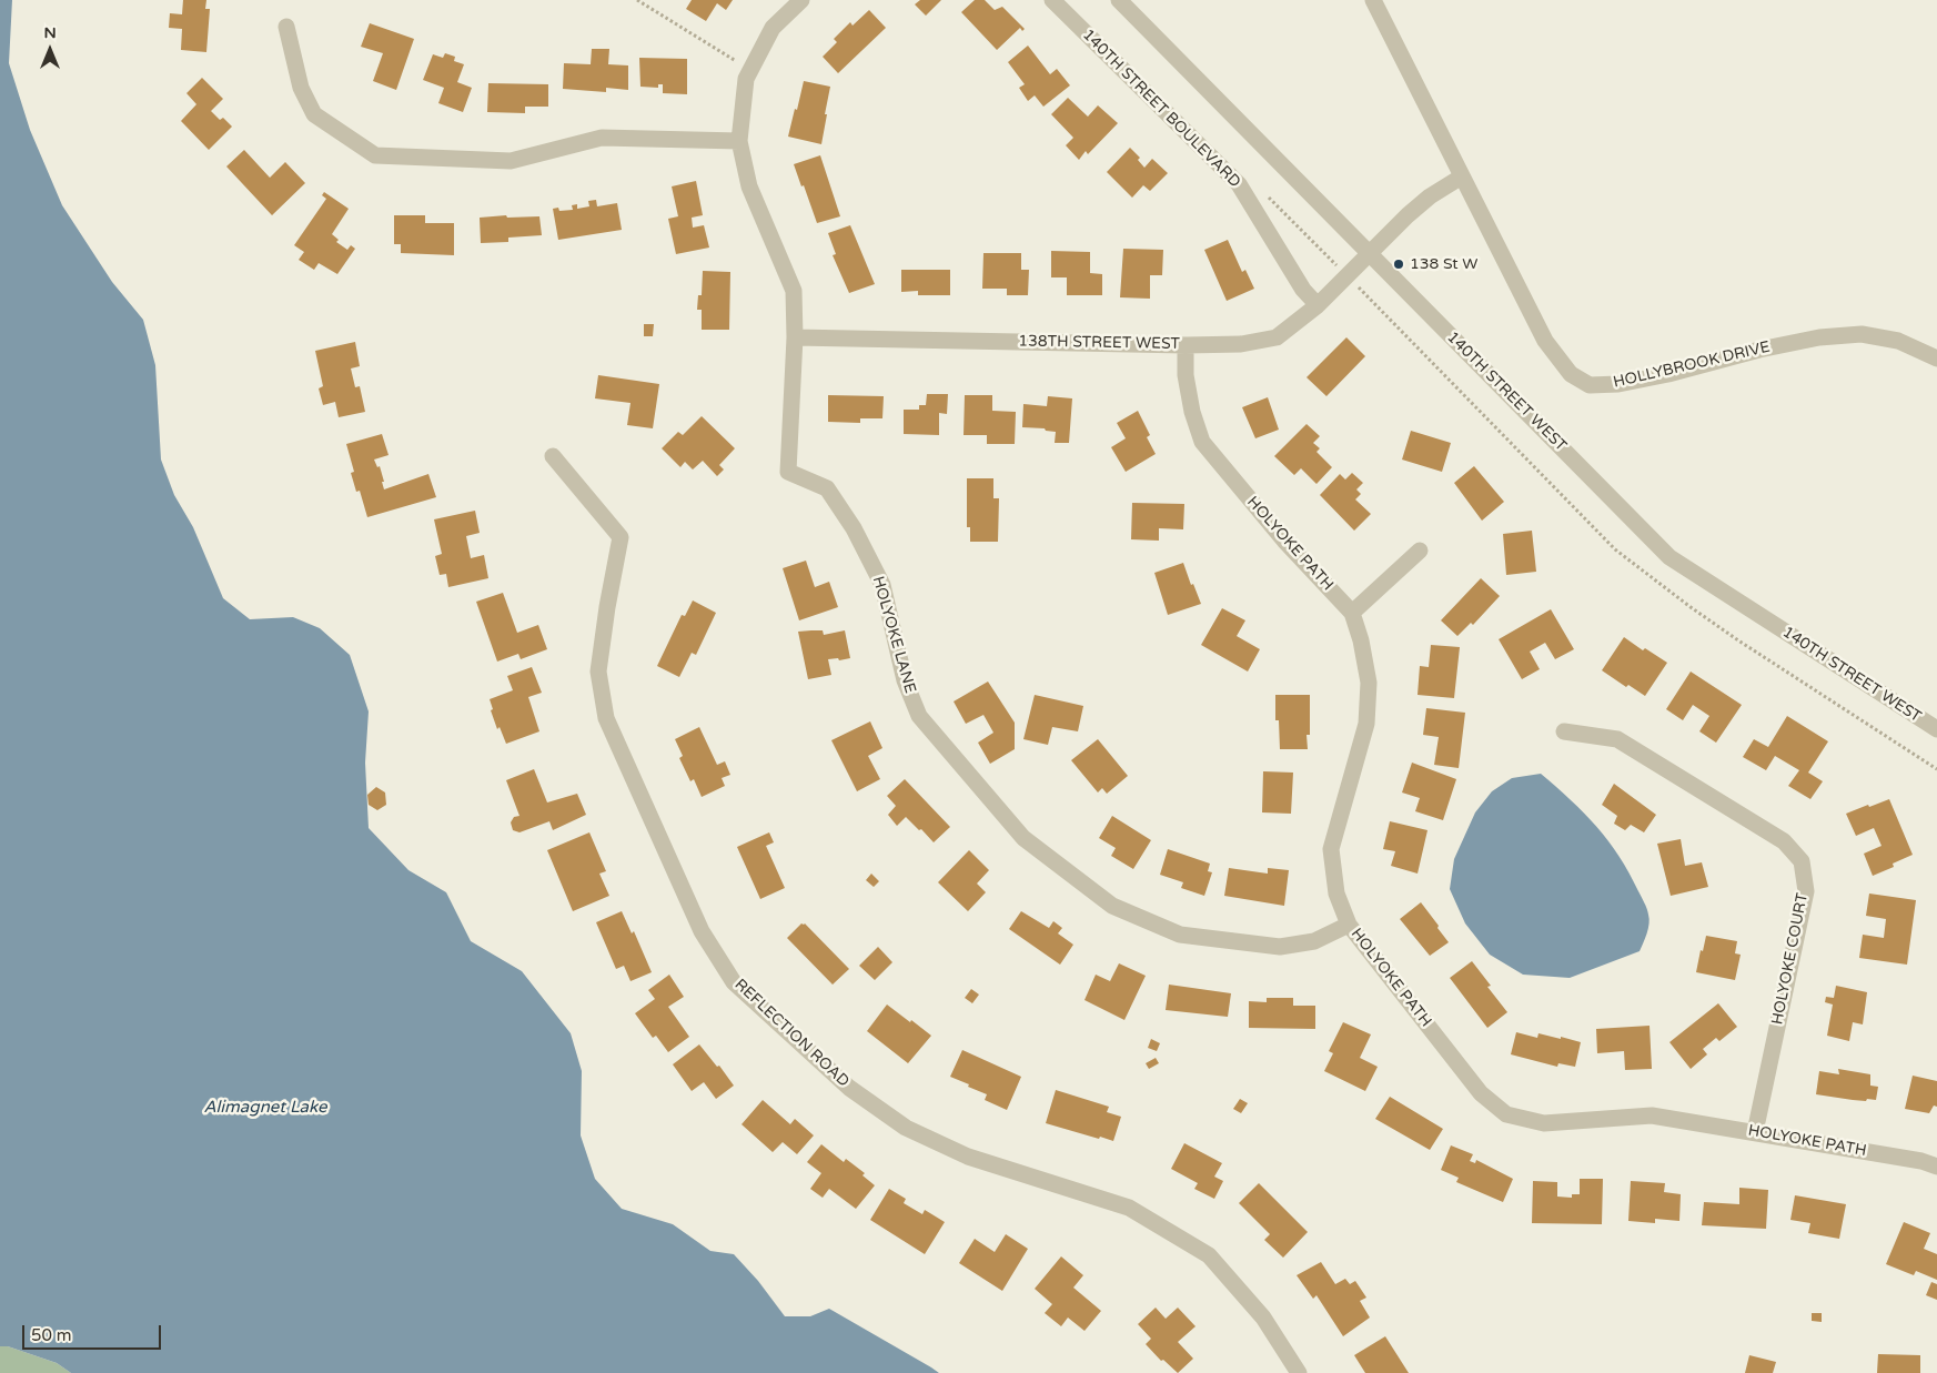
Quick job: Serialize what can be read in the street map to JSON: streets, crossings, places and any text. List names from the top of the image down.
{
  "streets": {
    "street": [
      "140TH STREET BOULEVARD",
      "138TH STREET WEST",
      "HOLLYBROOK DRIVE",
      "140TH STREET WEST",
      "HOLYOKE PATH",
      "HOLYOKE LANE",
      "HOLYOKE COURT",
      "REFLECTION ROAD"
    ]
  },
  "crossings": [
    ["140TH STREET BOULEVARD", "138TH STREET WEST"],
    ["138TH STREET WEST", "HOLLYBROOK DRIVE"],
    ["138TH STREET WEST", "140TH STREET WEST"],
    ["138TH STREET WEST", "HOLYOKE PATH"],
    ["138TH STREET WEST", "HOLYOKE LANE"],
    ["HOLYOKE PATH", "HOLYOKE LANE"],
    ["HOLYOKE PATH", "HOLYOKE COURT"]
  ],
  "water": ["Alimagnet Lake"],
  "places": ["138 St W"],
  "scale_bar": "50 m",
  "north": "top"
}
